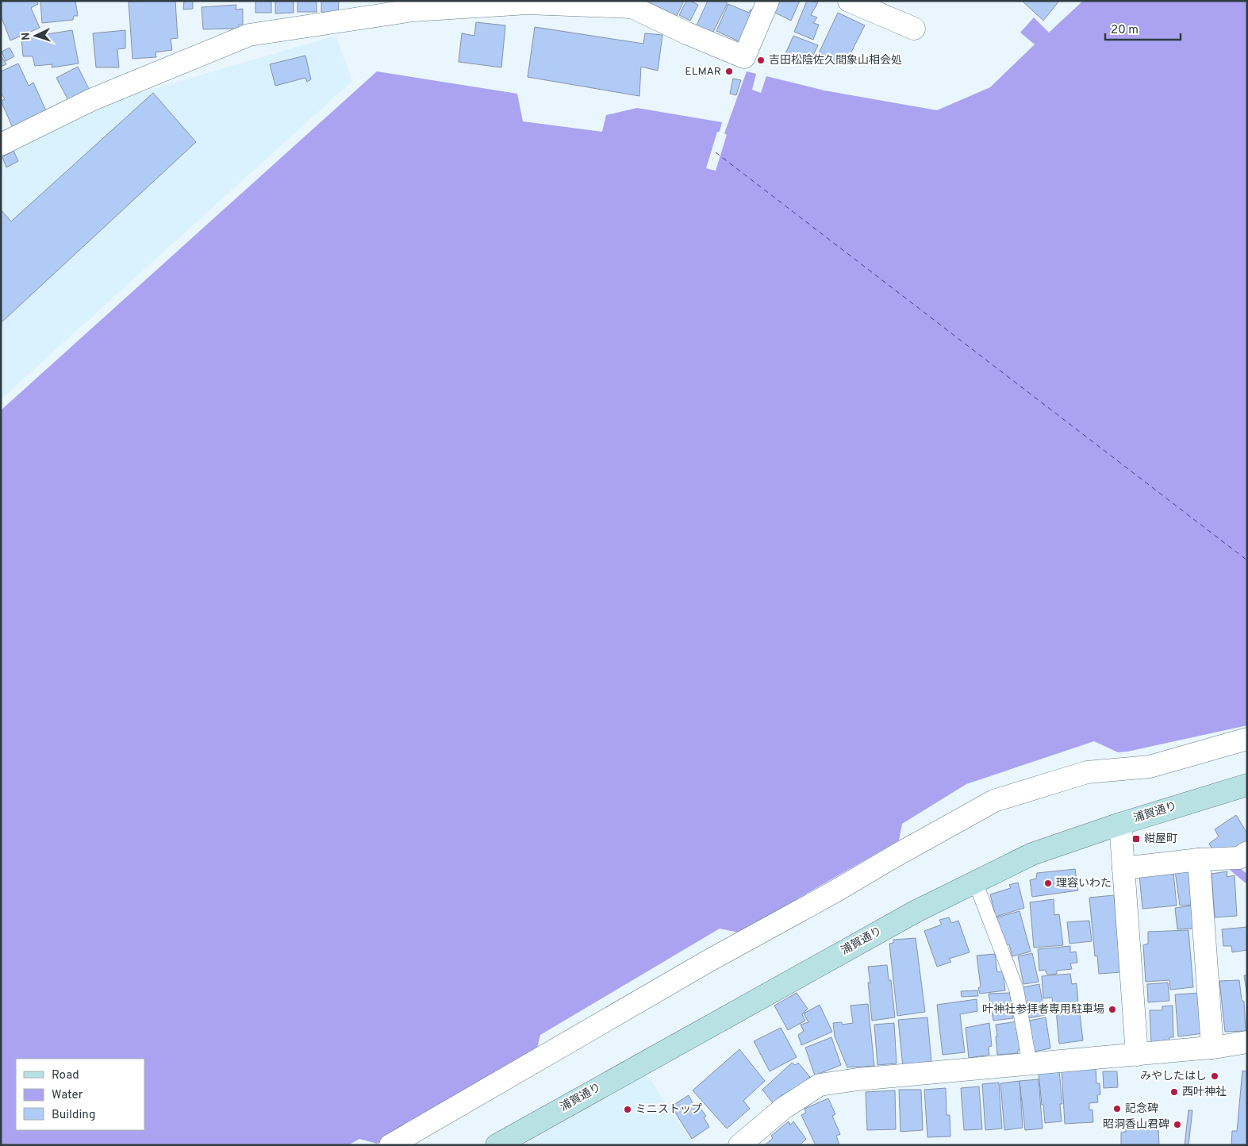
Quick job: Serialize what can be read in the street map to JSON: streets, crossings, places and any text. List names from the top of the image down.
{
  "streets": {
    "main road": ["浦賀通り"]
  },
  "places": {
    "other": [
      "吉田松陰佐久間象山相会処",
      "ELMAR",
      "理容いわた",
      "叶神社参拝者専用駐車場",
      "みやしたはし",
      "西叶神社",
      "記念碑",
      "ミニストップ",
      "昭洞香山君碑"
    ],
    "transit": ["紺屋町"]
  },
  "legend": ["Road", "Water", "Building"],
  "scale_bar": "20 m",
  "north": "left"
}
